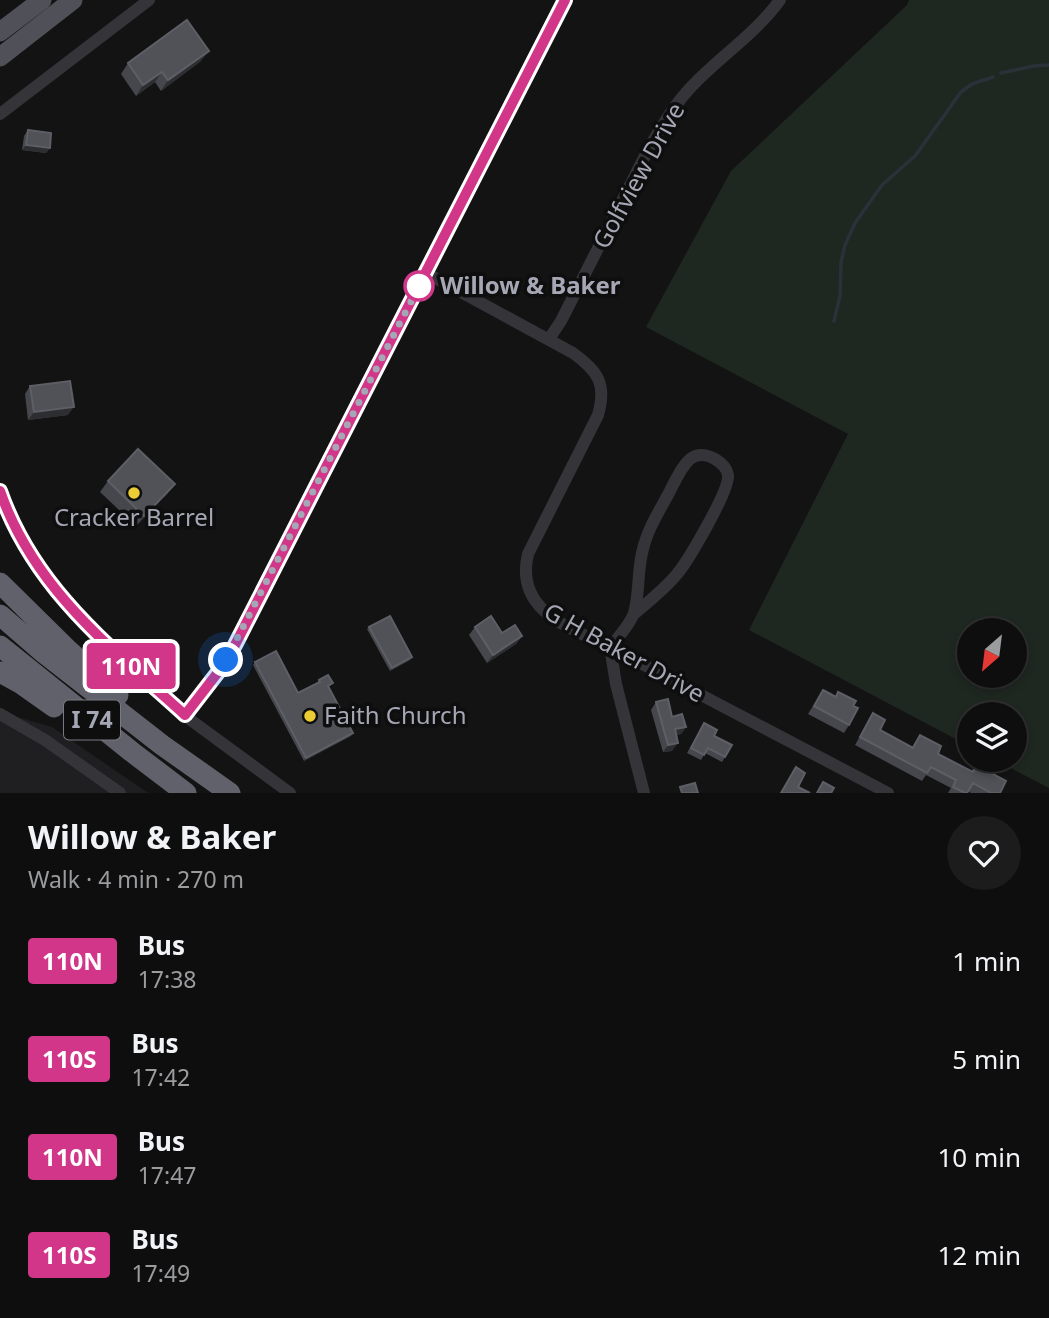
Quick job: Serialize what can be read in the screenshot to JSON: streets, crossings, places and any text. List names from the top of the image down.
{
  "streets": {
    "highway": ["I 74"],
    "street": ["Golfview Drive", "G H Baker Drive"]
  },
  "crossings": [
    ["Golfview Drive", "G H Baker Drive"]
  ],
  "places": ["Willow & Baker", "Cracker Barrel", "Faith Church"],
  "lines": ["bus line 110N"],
  "north": "bottom left",
  "page": {
    "on_map": "110N",
    "heading": ["Willow & Baker", "Walk · 4 min · 270 m"],
    "list": [
      {
        "mark": "110N",
        "name": "Bus",
        "note": "17:38",
        "value": "1 min"
      },
      {
        "mark": "110S",
        "name": "Bus",
        "note": "17:42",
        "value": "5 min"
      },
      {
        "mark": "110N",
        "name": "Bus",
        "note": "17:47",
        "value": "10 min"
      },
      {
        "mark": "110S",
        "name": "Bus",
        "note": "17:49",
        "value": "12 min"
      }
    ]
  }
}
